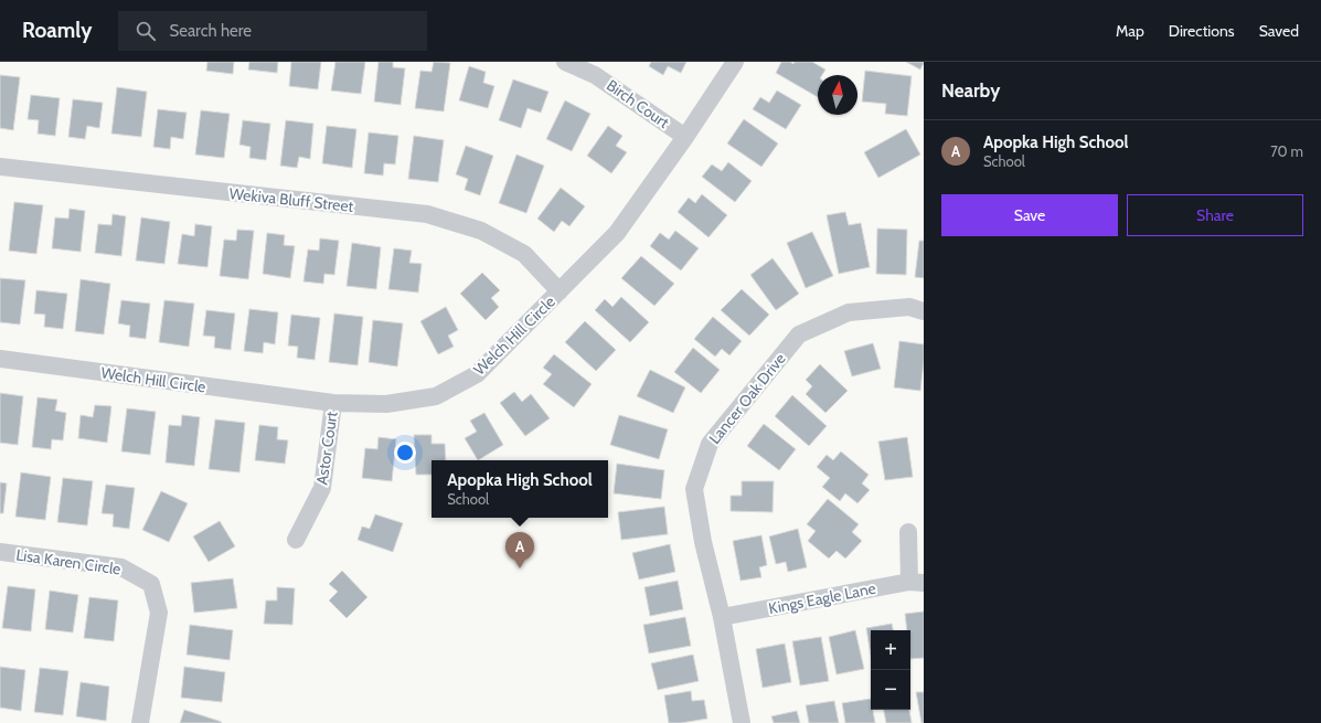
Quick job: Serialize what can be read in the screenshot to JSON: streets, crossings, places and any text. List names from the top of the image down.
{
  "streets": {
    "street": [
      "Birch Court",
      "Wekiva Bluff Street",
      "Welch Hill Circle",
      "Lancer Oak Drive",
      "Astor Court",
      "Lisa Karen Circle",
      "Kings Eagle Lane"
    ]
  },
  "crossings": [
    ["Birch Court", "Welch Hill Circle"],
    ["Wekiva Bluff Street", "Welch Hill Circle"],
    ["Welch Hill Circle", "Astor Court"],
    ["Lancer Oak Drive", "Kings Eagle Lane"]
  ],
  "north": "top",
  "page": {
    "header": "Roamly",
    "search": "Search here",
    "nav": ["Map", "Directions", "Saved"],
    "heading": "Nearby",
    "list": [
      {
        "mark": "A",
        "name": "Apopka High School",
        "note": "School",
        "value": "70 m"
      }
    ],
    "buttons": ["Save", "Share"],
    "popup": ["Apopka High School", "School"],
    "pins": "A",
    "map_buttons": ["+", "−"]
  }
}
